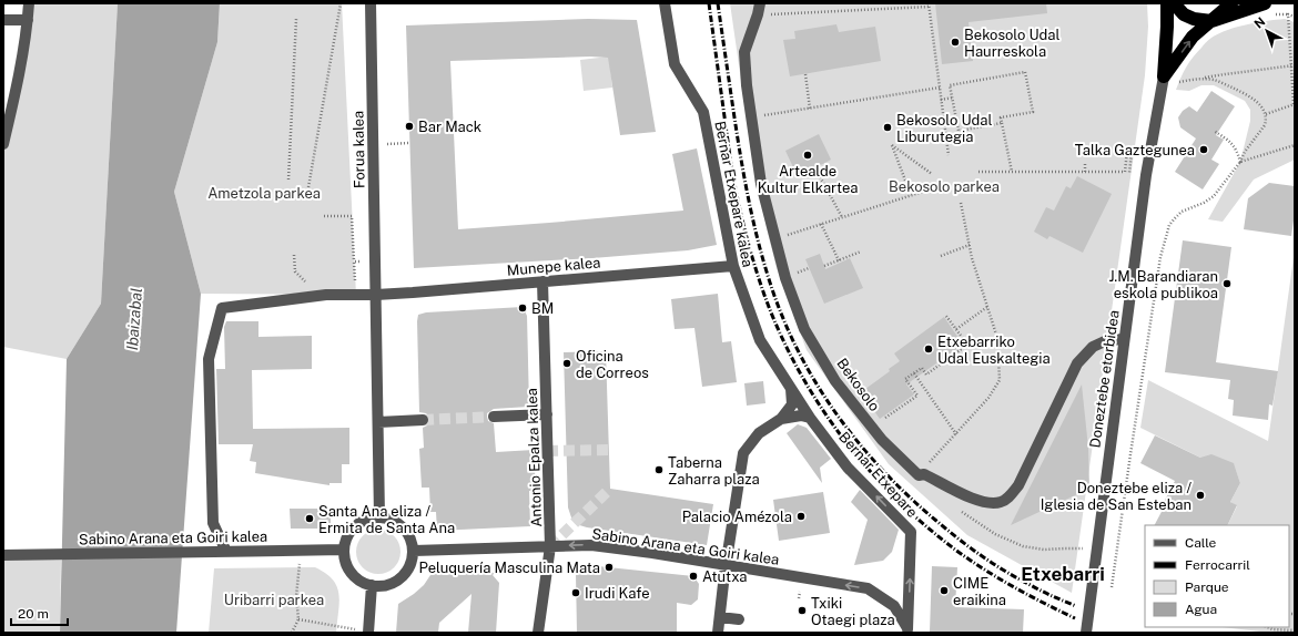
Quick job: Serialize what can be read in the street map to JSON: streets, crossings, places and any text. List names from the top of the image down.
{
  "streets": {
    "street": [
      "Forua kalea",
      "Bernar Etxepare kalea",
      "Munepe kalea",
      "Doneztebe etorbidea",
      "Bekosolo",
      "Antonio Epalza kalea",
      "Bernar Etxepare",
      "Sabino Arana eta Goiri kalea"
    ]
  },
  "crossings": [
    ["Forua kalea", "Munepe kalea"],
    ["Forua kalea", "Sabino Arana eta Goiri kalea"],
    ["Bernar Etxepare kalea", "Munepe kalea"],
    ["Bernar Etxepare kalea", "Bernar Etxepare"],
    ["Munepe kalea", "Antonio Epalza kalea"],
    ["Doneztebe etorbidea", "Bekosolo"],
    ["Antonio Epalza kalea", "Sabino Arana eta Goiri kalea"],
    ["Bernar Etxepare", "Sabino Arana eta Goiri kalea"]
  ],
  "one_way": ["Bernar Etxepare", "Sabino Arana eta Goiri kalea"],
  "districts": ["Etxebarri"],
  "water": ["Ibaizabal"],
  "parks": ["Bekosolo parkea", "Ametzola parkea", "Uribarri parkea"],
  "places": [
    "Bekosolo Udal Haurreskola",
    "Bar Mack",
    "Bekosolo Udal Liburutegia",
    "Talka Gaztegunea",
    "Artealde Kultur Elkartea",
    "J.M. Barandiaran eskola publikoa",
    "BM",
    "Etxebarriko Udal Euskaltegia",
    "Oficina de Correos",
    "Taberna Zaharra plaza",
    "Doneztebe eliza / Iglesia de San Esteban",
    "Palacio Amézola",
    "Santa Ana eliza / Ermita de Santa Ana",
    "Peluquería Masculina Mata",
    "Atutxa",
    "CIME eraikina",
    "Irudi Kafe",
    "Txiki Otaegi plaza"
  ],
  "legend": [
    "Calle",
    "Ferrocarril",
    "Parque",
    "Agua"
  ],
  "scale_bar": "20 m",
  "north": "top left"
}
